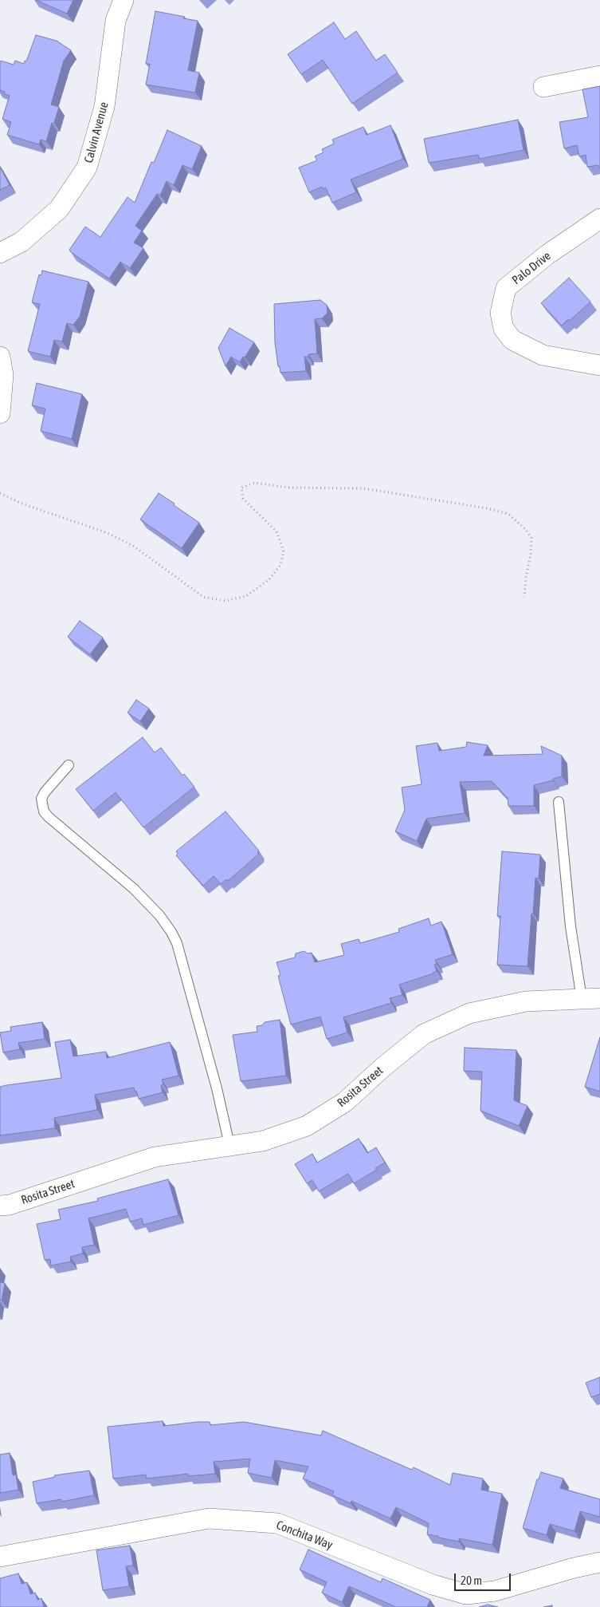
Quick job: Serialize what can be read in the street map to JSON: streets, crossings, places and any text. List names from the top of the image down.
{
  "streets": {
    "street": [
      "Calvin Avenue",
      "Palo Drive",
      "Rosita Street",
      "Conchita Way"
    ]
  },
  "scale_bar": "20 m"
}
